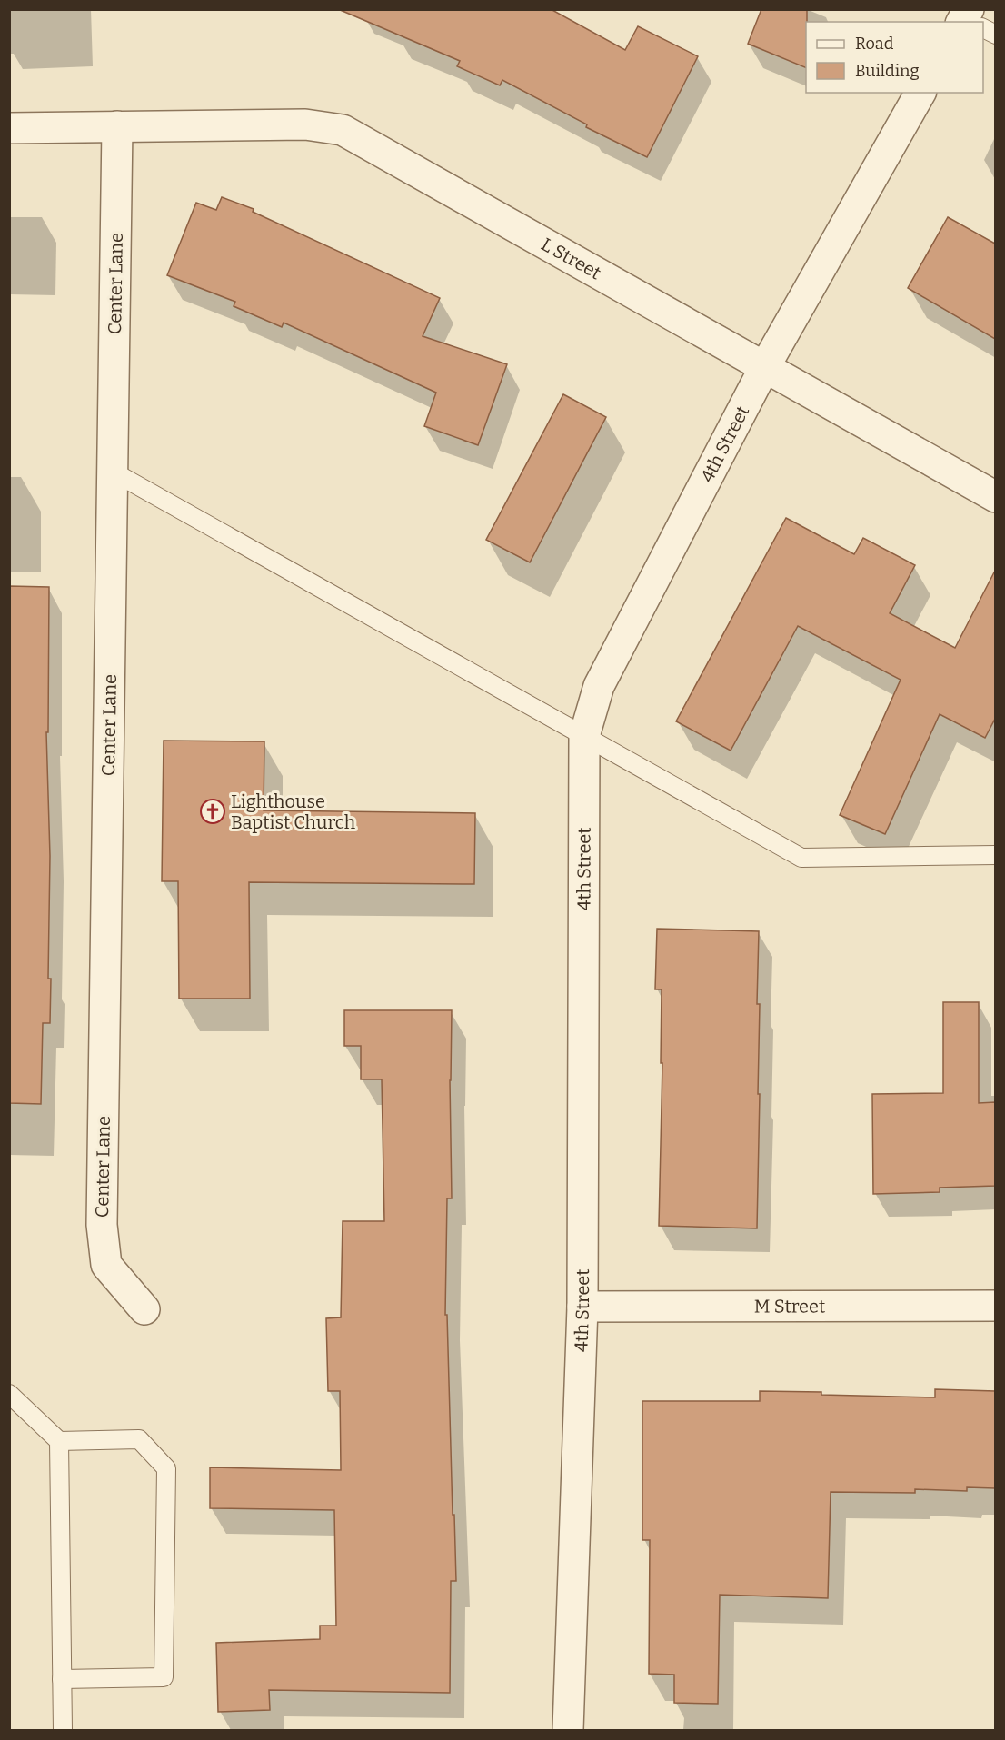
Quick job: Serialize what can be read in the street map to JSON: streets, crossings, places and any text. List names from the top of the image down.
{
  "streets": {
    "street": [
      "L Street",
      "Center Lane",
      "4th Street",
      "M Street"
    ]
  },
  "crossings": [
    ["L Street", "Center Lane"],
    ["L Street", "4th Street"],
    ["4th Street", "M Street"]
  ],
  "places": {
    "church": ["Lighthouse Baptist Church"]
  },
  "legend": ["Road", "Building"]
}
